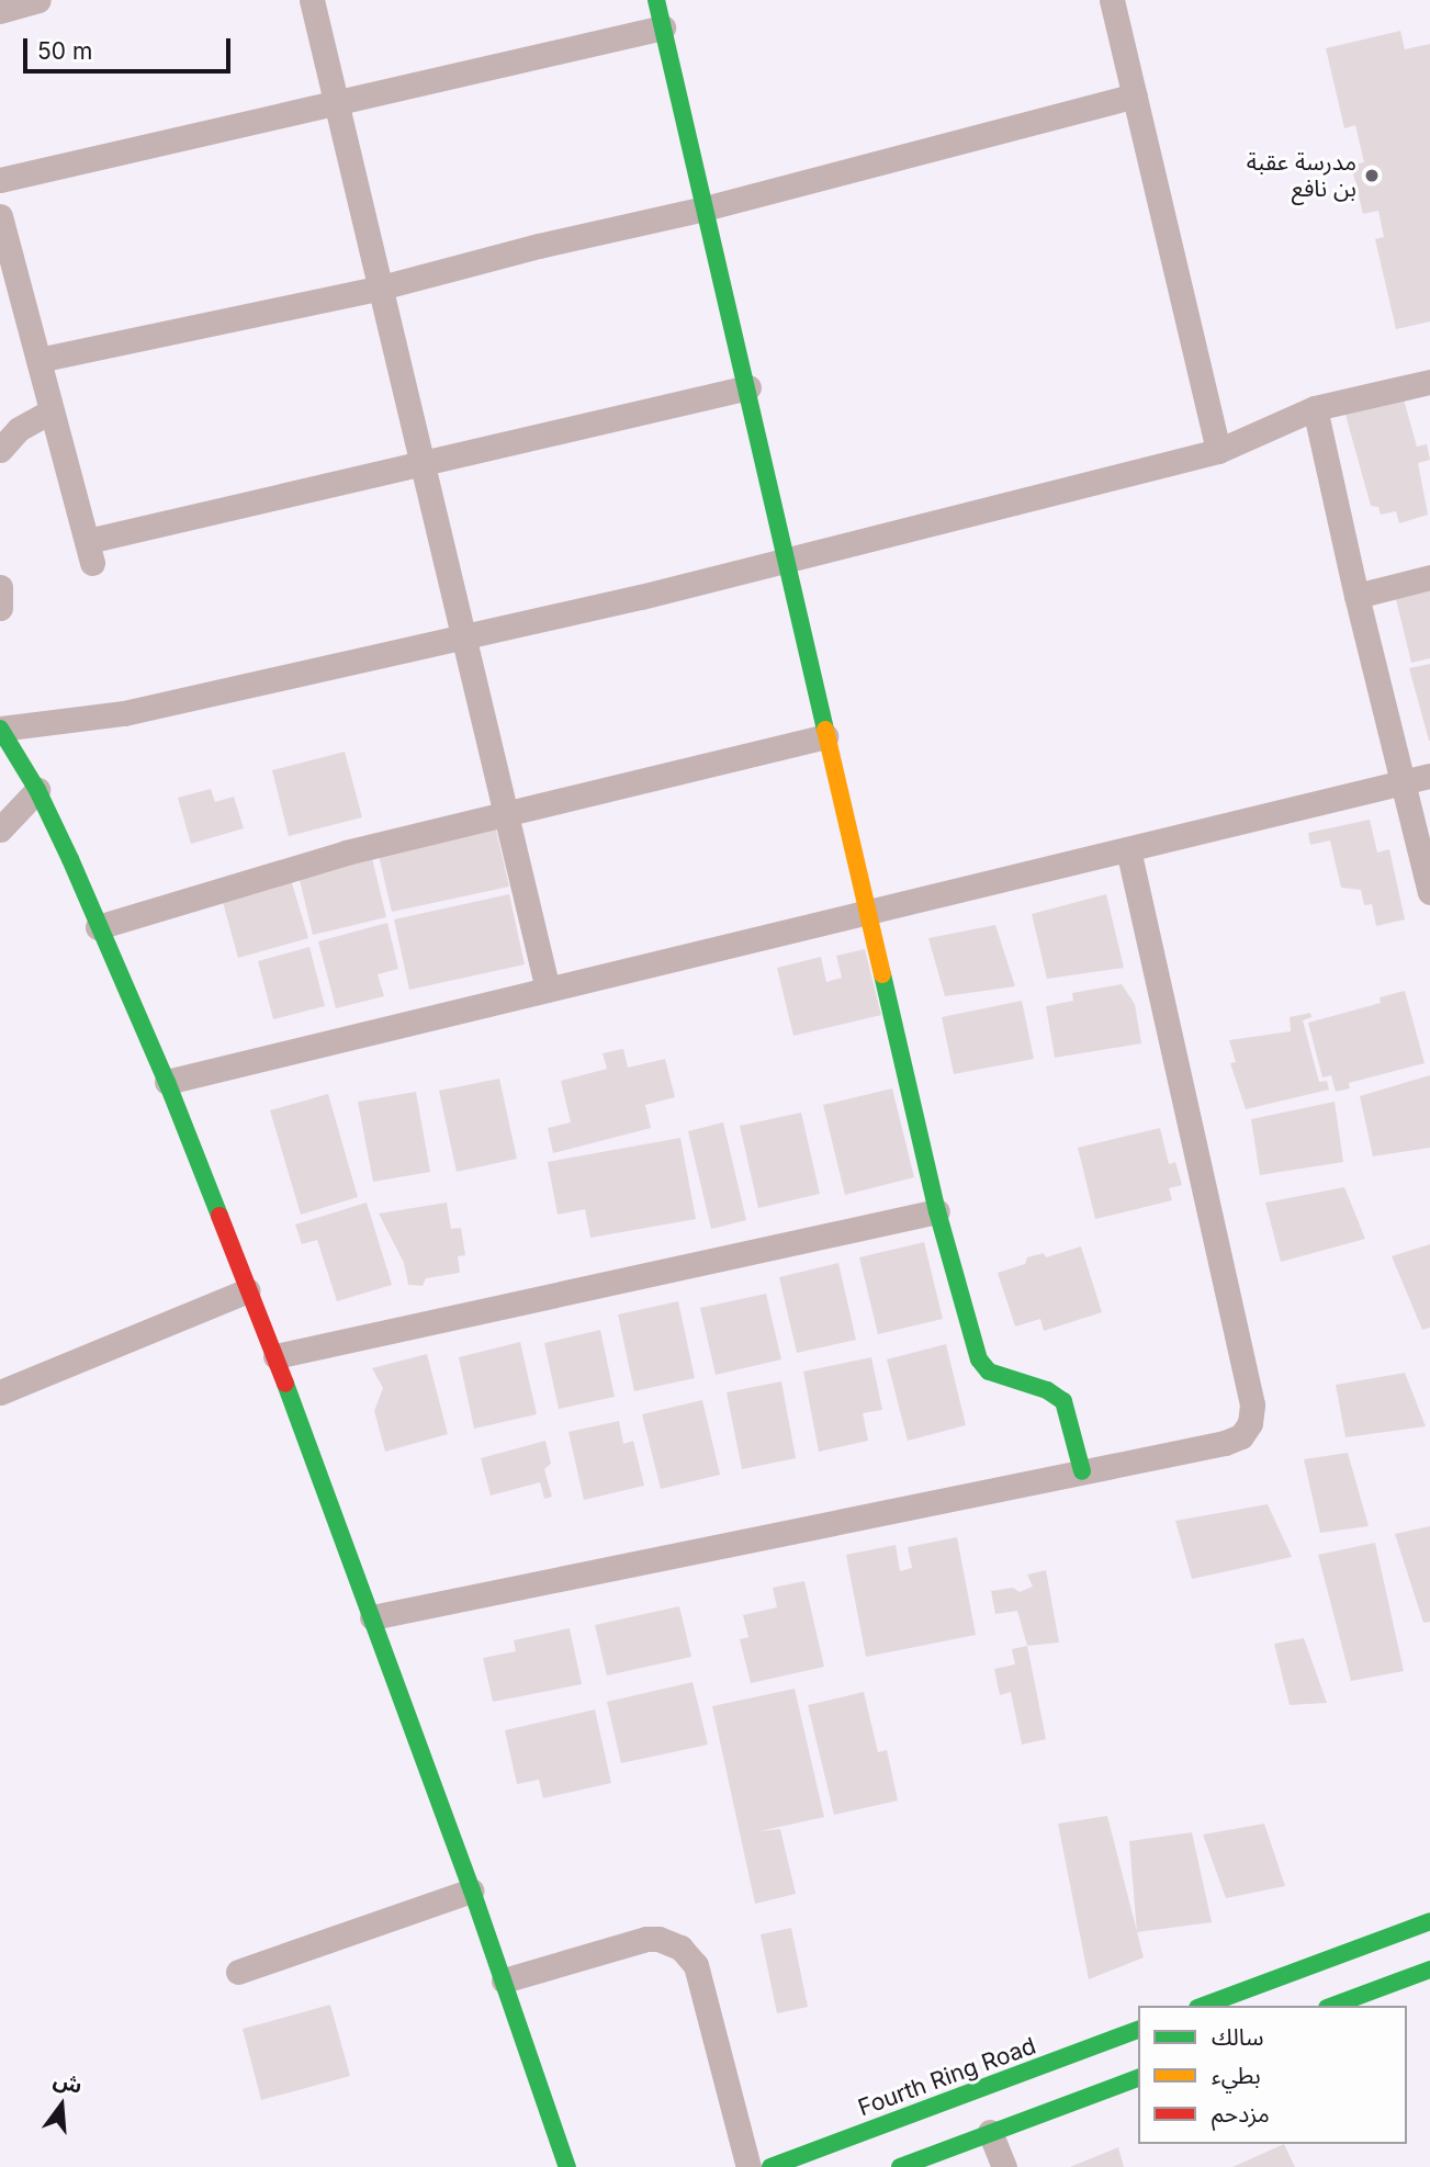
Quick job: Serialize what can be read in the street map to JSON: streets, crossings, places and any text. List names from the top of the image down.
{
  "streets": {
    "street": ["Fourth Ring Road"]
  },
  "places": ["مدرسة عقبة بن نافع"],
  "legend": ["سالك", "بطيء", "مزدحم"],
  "scale_bar": "50 m",
  "north": "top"
}
